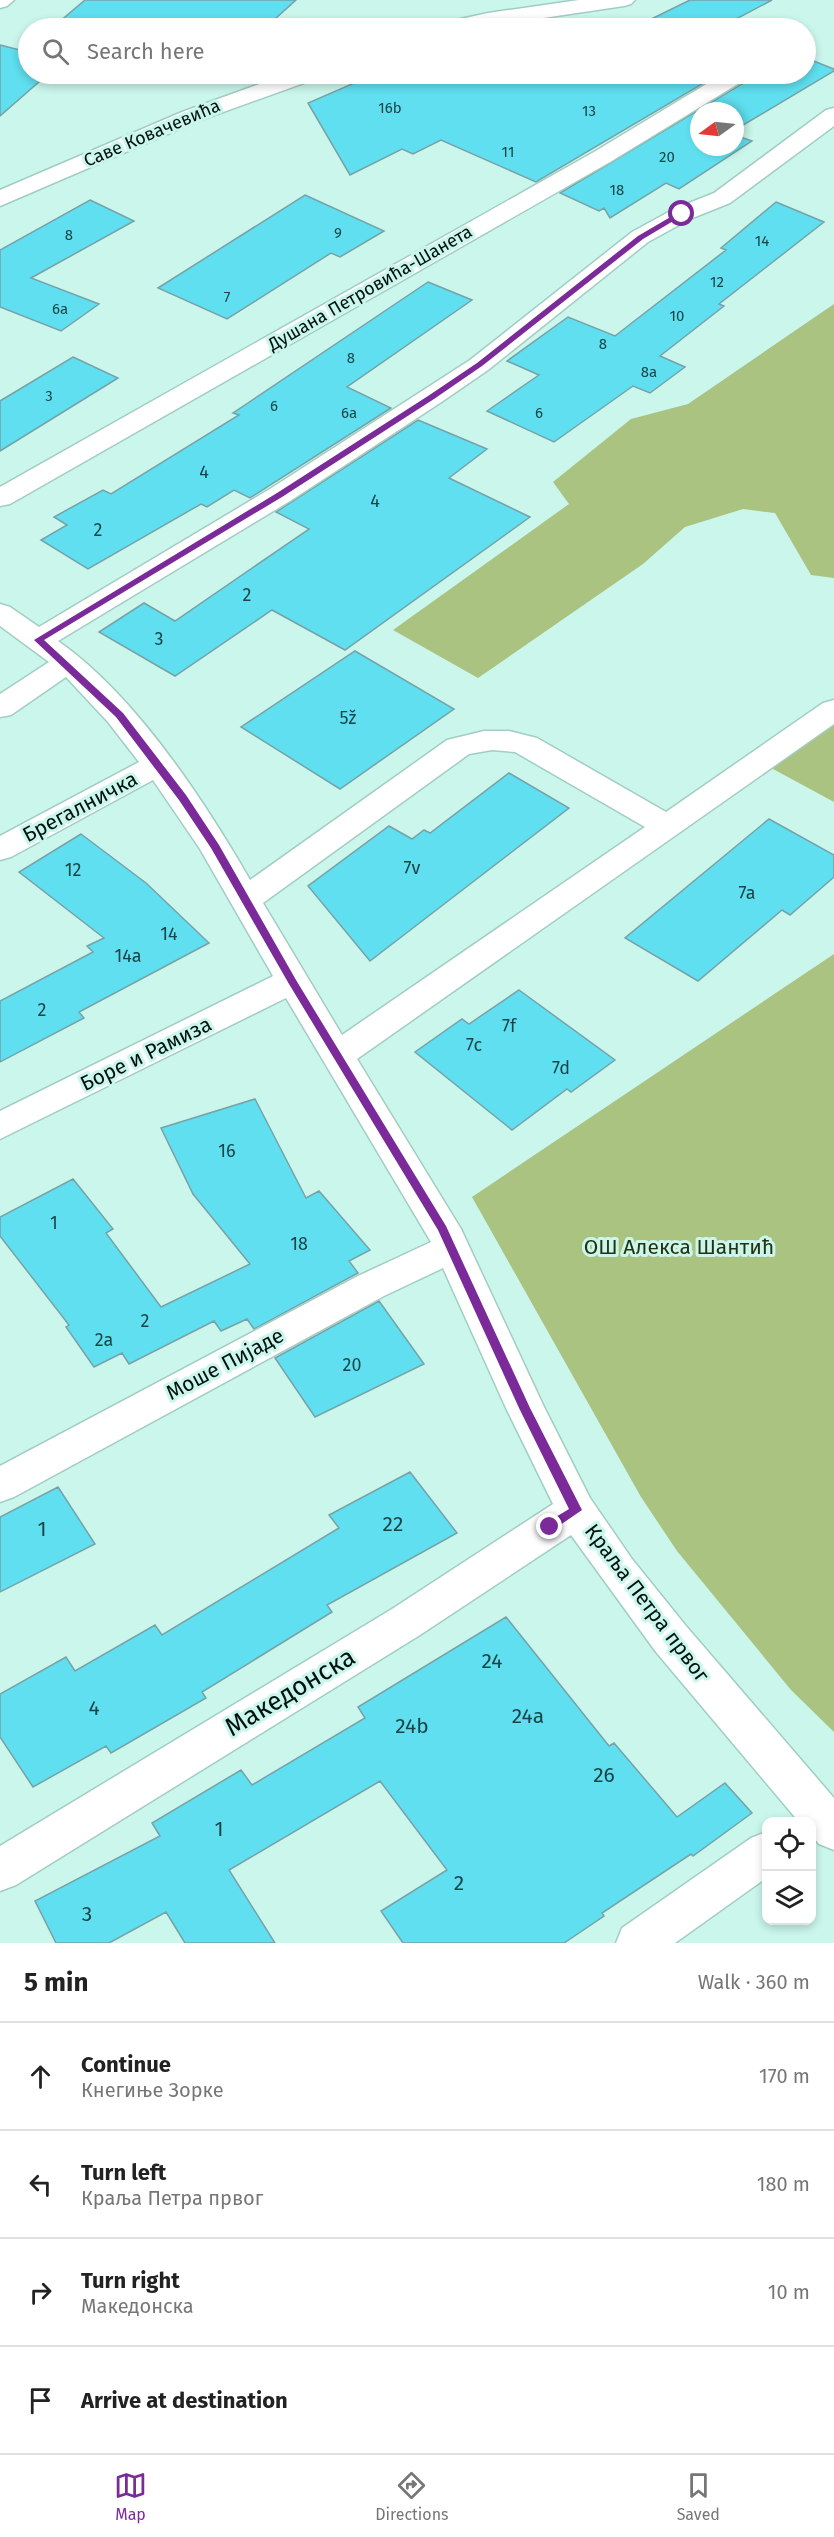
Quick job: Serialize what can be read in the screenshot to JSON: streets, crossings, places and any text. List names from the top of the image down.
{
  "streets": {
    "street": [
      "Саве Ковачевића",
      "Душана Петровића-Шанета",
      "Брегалничка",
      "Боре и Рамиза",
      "Моше Пијаде",
      "Краља Петра првог",
      "Македонска"
    ]
  },
  "crossings": [
    ["Брегалничка", "Краља Петра првог"],
    ["Боре и Рамиза", "Краља Петра првог"],
    ["Моше Пијаде", "Краља Петра првог"],
    ["Краља Петра првог", "Македонска"]
  ],
  "parks": ["ОШ Алекса Шантић"],
  "house_numbers": [
    "16b",
    "13",
    "11",
    "20",
    "18",
    "9",
    "8",
    "14",
    "12",
    "7",
    "6a",
    "10",
    "8",
    "8",
    "8a",
    "3",
    "6",
    "6a",
    "6",
    "4",
    "4",
    "2",
    "2",
    "3",
    "5ž",
    "7v",
    "12",
    "7a",
    "14",
    "14a",
    "2",
    "7f",
    "7c",
    "7d",
    "16",
    "1",
    "18",
    "2",
    "2a",
    "20",
    "22",
    "1",
    "24",
    "4",
    "24a",
    "24b",
    "26",
    "1",
    "2",
    "3"
  ],
  "north": "left",
  "page": {
    "search": "Search here",
    "heading": ["5 min", "Walk · 360 m"],
    "list": [
      ["Continue", "Кнегиње Зорке", "170 m"],
      ["Turn left", "Краља Петра првог", "180 m"],
      ["Turn right", "Македонска", "10 m"],
      "Arrive at destination"
    ],
    "nav": ["Map", "Directions", "Saved"]
  }
}
